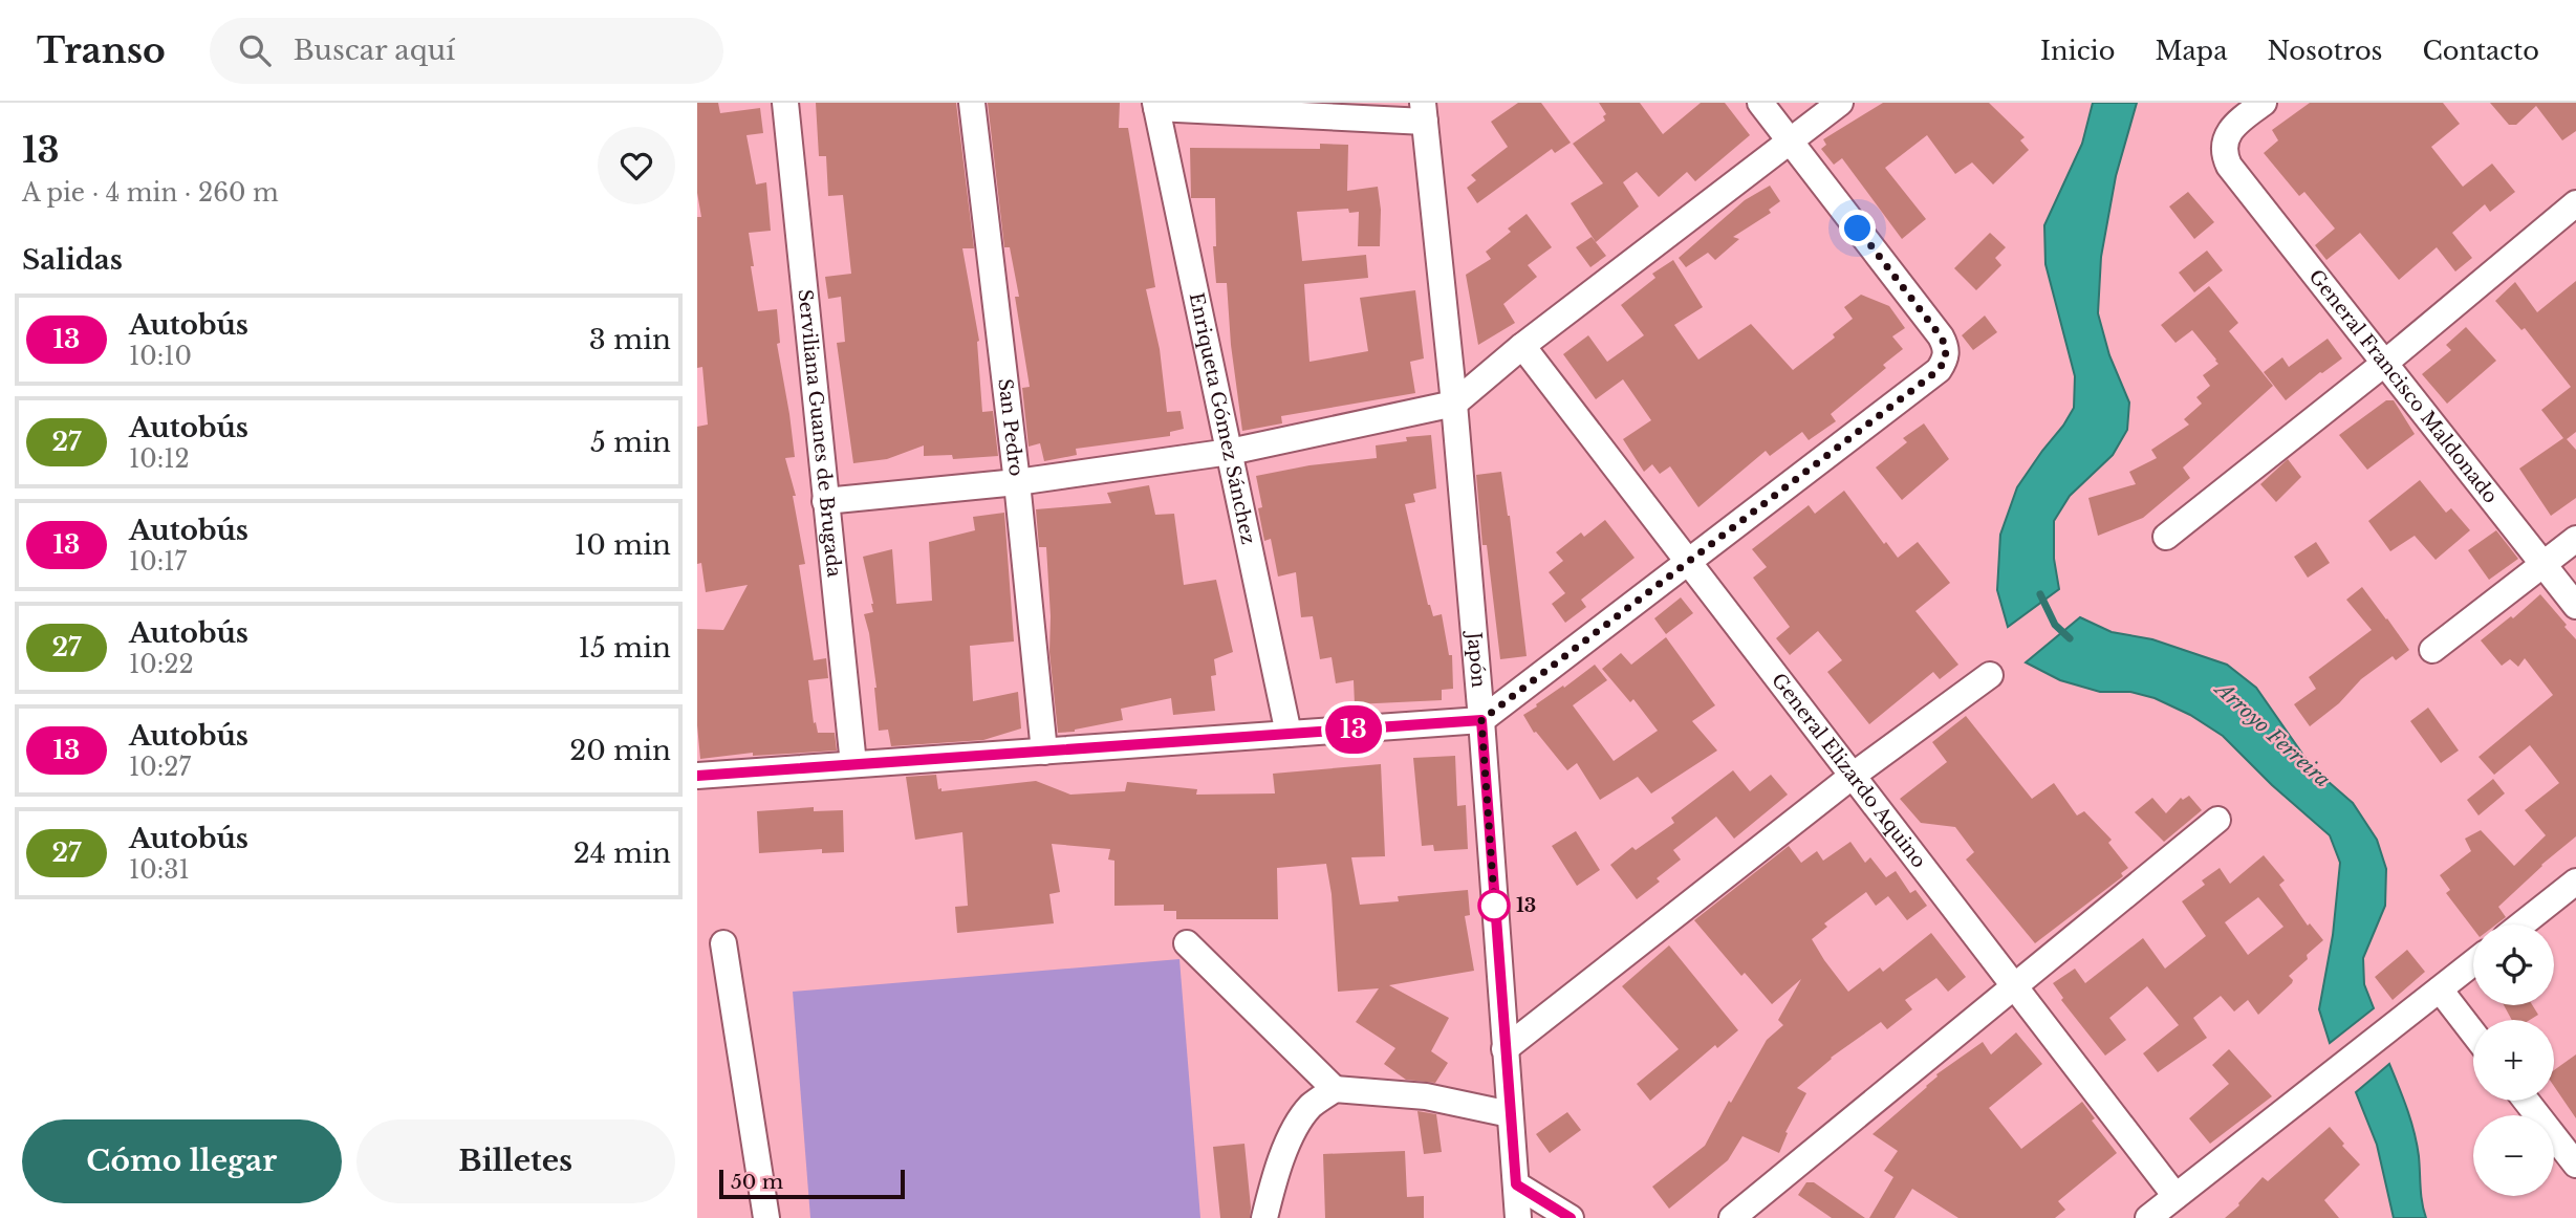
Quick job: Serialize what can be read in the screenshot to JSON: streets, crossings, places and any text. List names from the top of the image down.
{
  "streets": {
    "street": [
      "General Francisco Maldonado",
      "Enriqueta Gómez Sánchez",
      "San Pedro",
      "Serviliana Guanes de Brugada",
      "Japón",
      "General Elizardo Aquino"
    ]
  },
  "water": ["Arroyo Ferreira"],
  "places": ["13"],
  "lines": ["bus line 13"],
  "scale_bar": "50 m",
  "page": {
    "header": "Transo",
    "search": "Buscar aquí",
    "nav": [
      "Inicio",
      "Mapa",
      "Nosotros",
      "Contacto"
    ],
    "heading": [
      ["13", "A pie · 4 min · 260 m"],
      "Salidas"
    ],
    "on_map": "13",
    "list": [
      {
        "mark": "13",
        "name": "Autobús",
        "note": "10:10",
        "value": "3 min"
      },
      {
        "mark": "27",
        "name": "Autobús",
        "note": "10:12",
        "value": "5 min"
      },
      {
        "mark": "13",
        "name": "Autobús",
        "note": "10:17",
        "value": "10 min"
      },
      {
        "mark": "27",
        "name": "Autobús",
        "note": "10:22",
        "value": "15 min"
      },
      {
        "mark": "13",
        "name": "Autobús",
        "note": "10:27",
        "value": "20 min"
      },
      {
        "mark": "27",
        "name": "Autobús",
        "note": "10:31",
        "value": "24 min"
      }
    ],
    "map_buttons": ["+", "−"],
    "buttons": ["Cómo llegar", "Billetes"],
    "scale": "50 m"
  }
}
